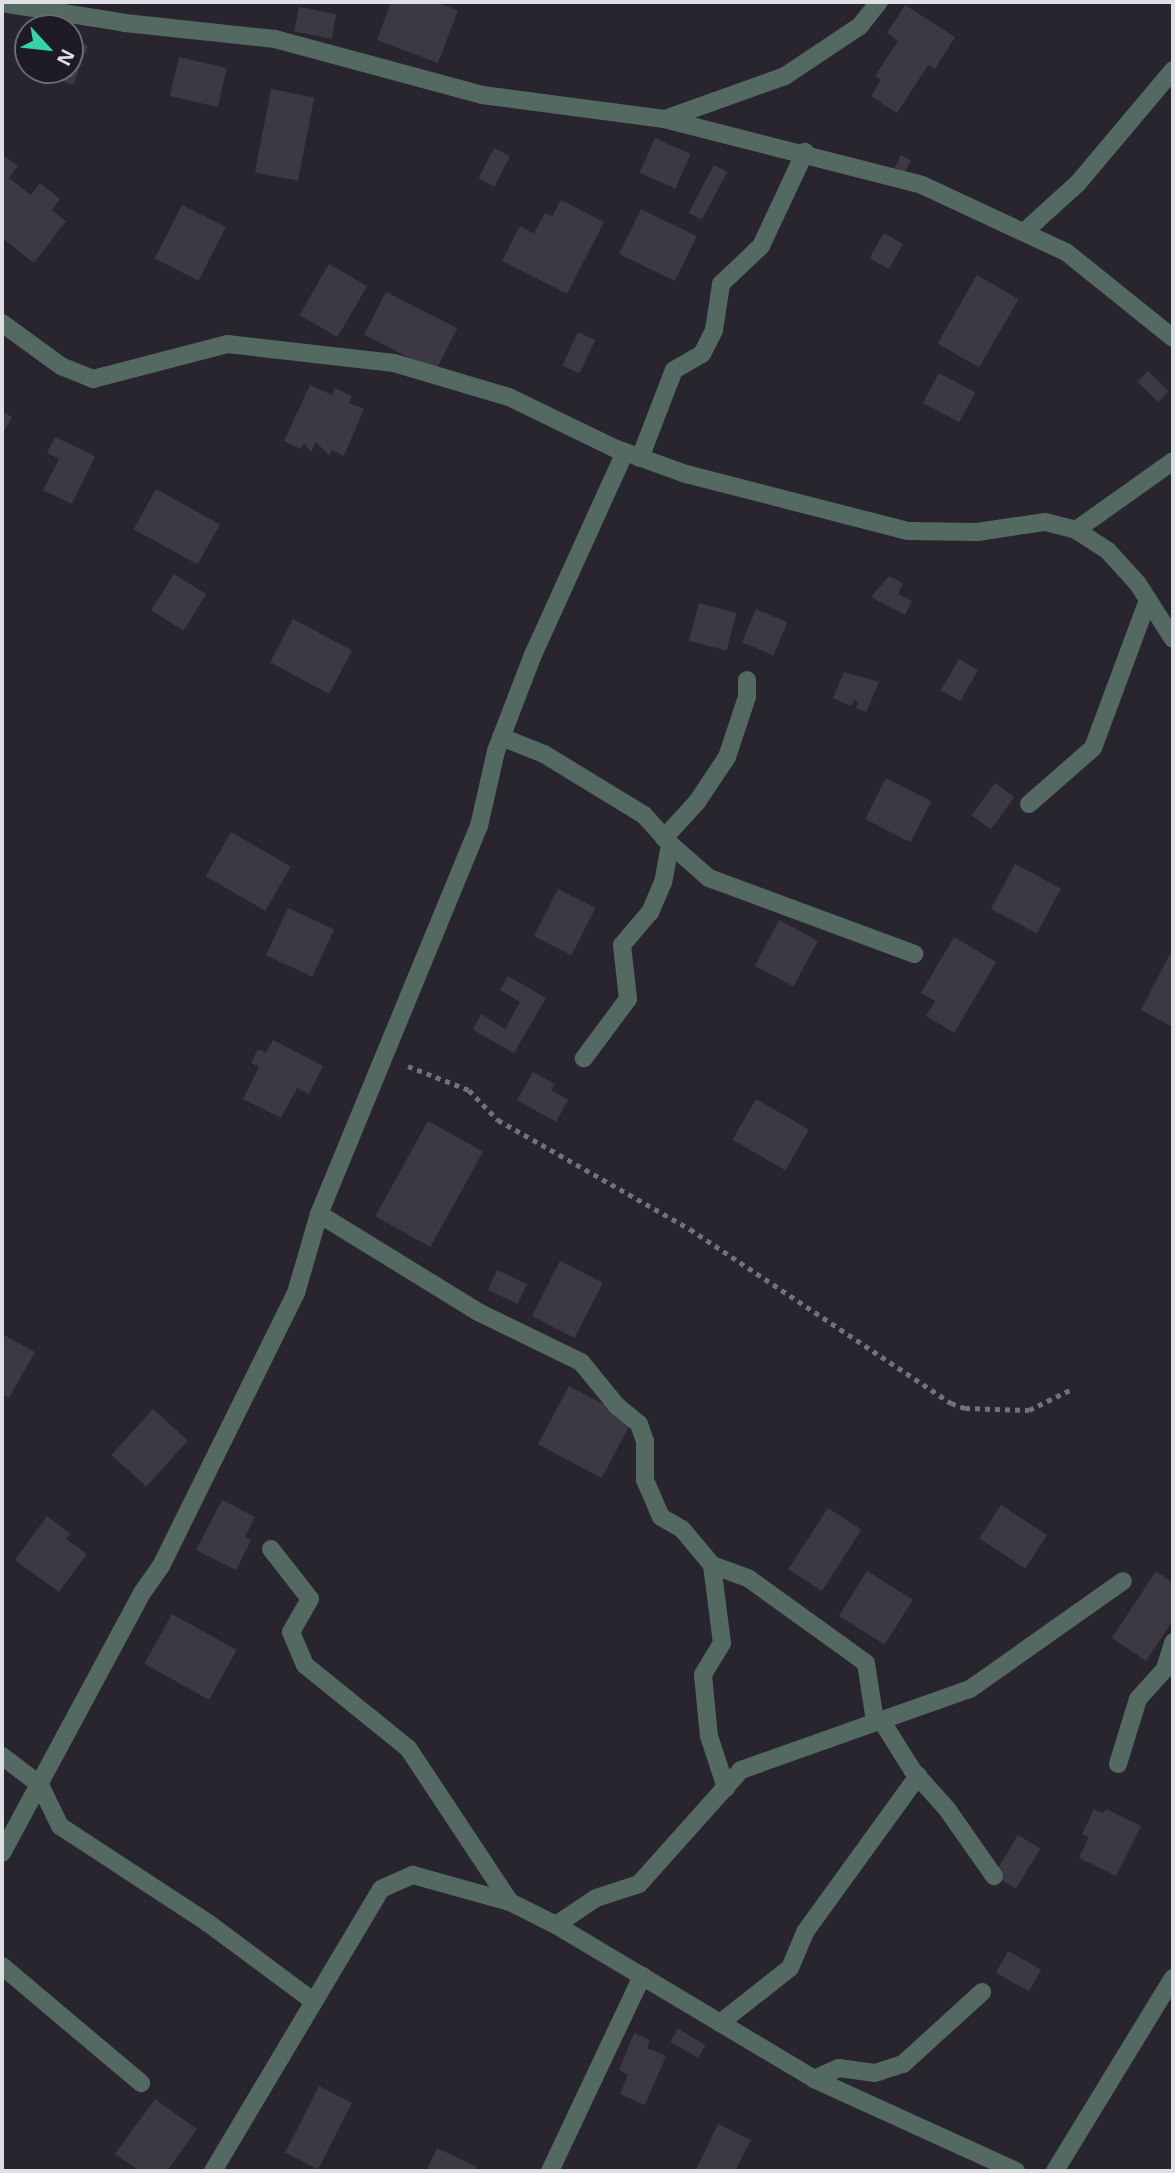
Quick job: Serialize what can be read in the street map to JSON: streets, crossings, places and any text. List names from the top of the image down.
{
  "north": "bottom right"
}
